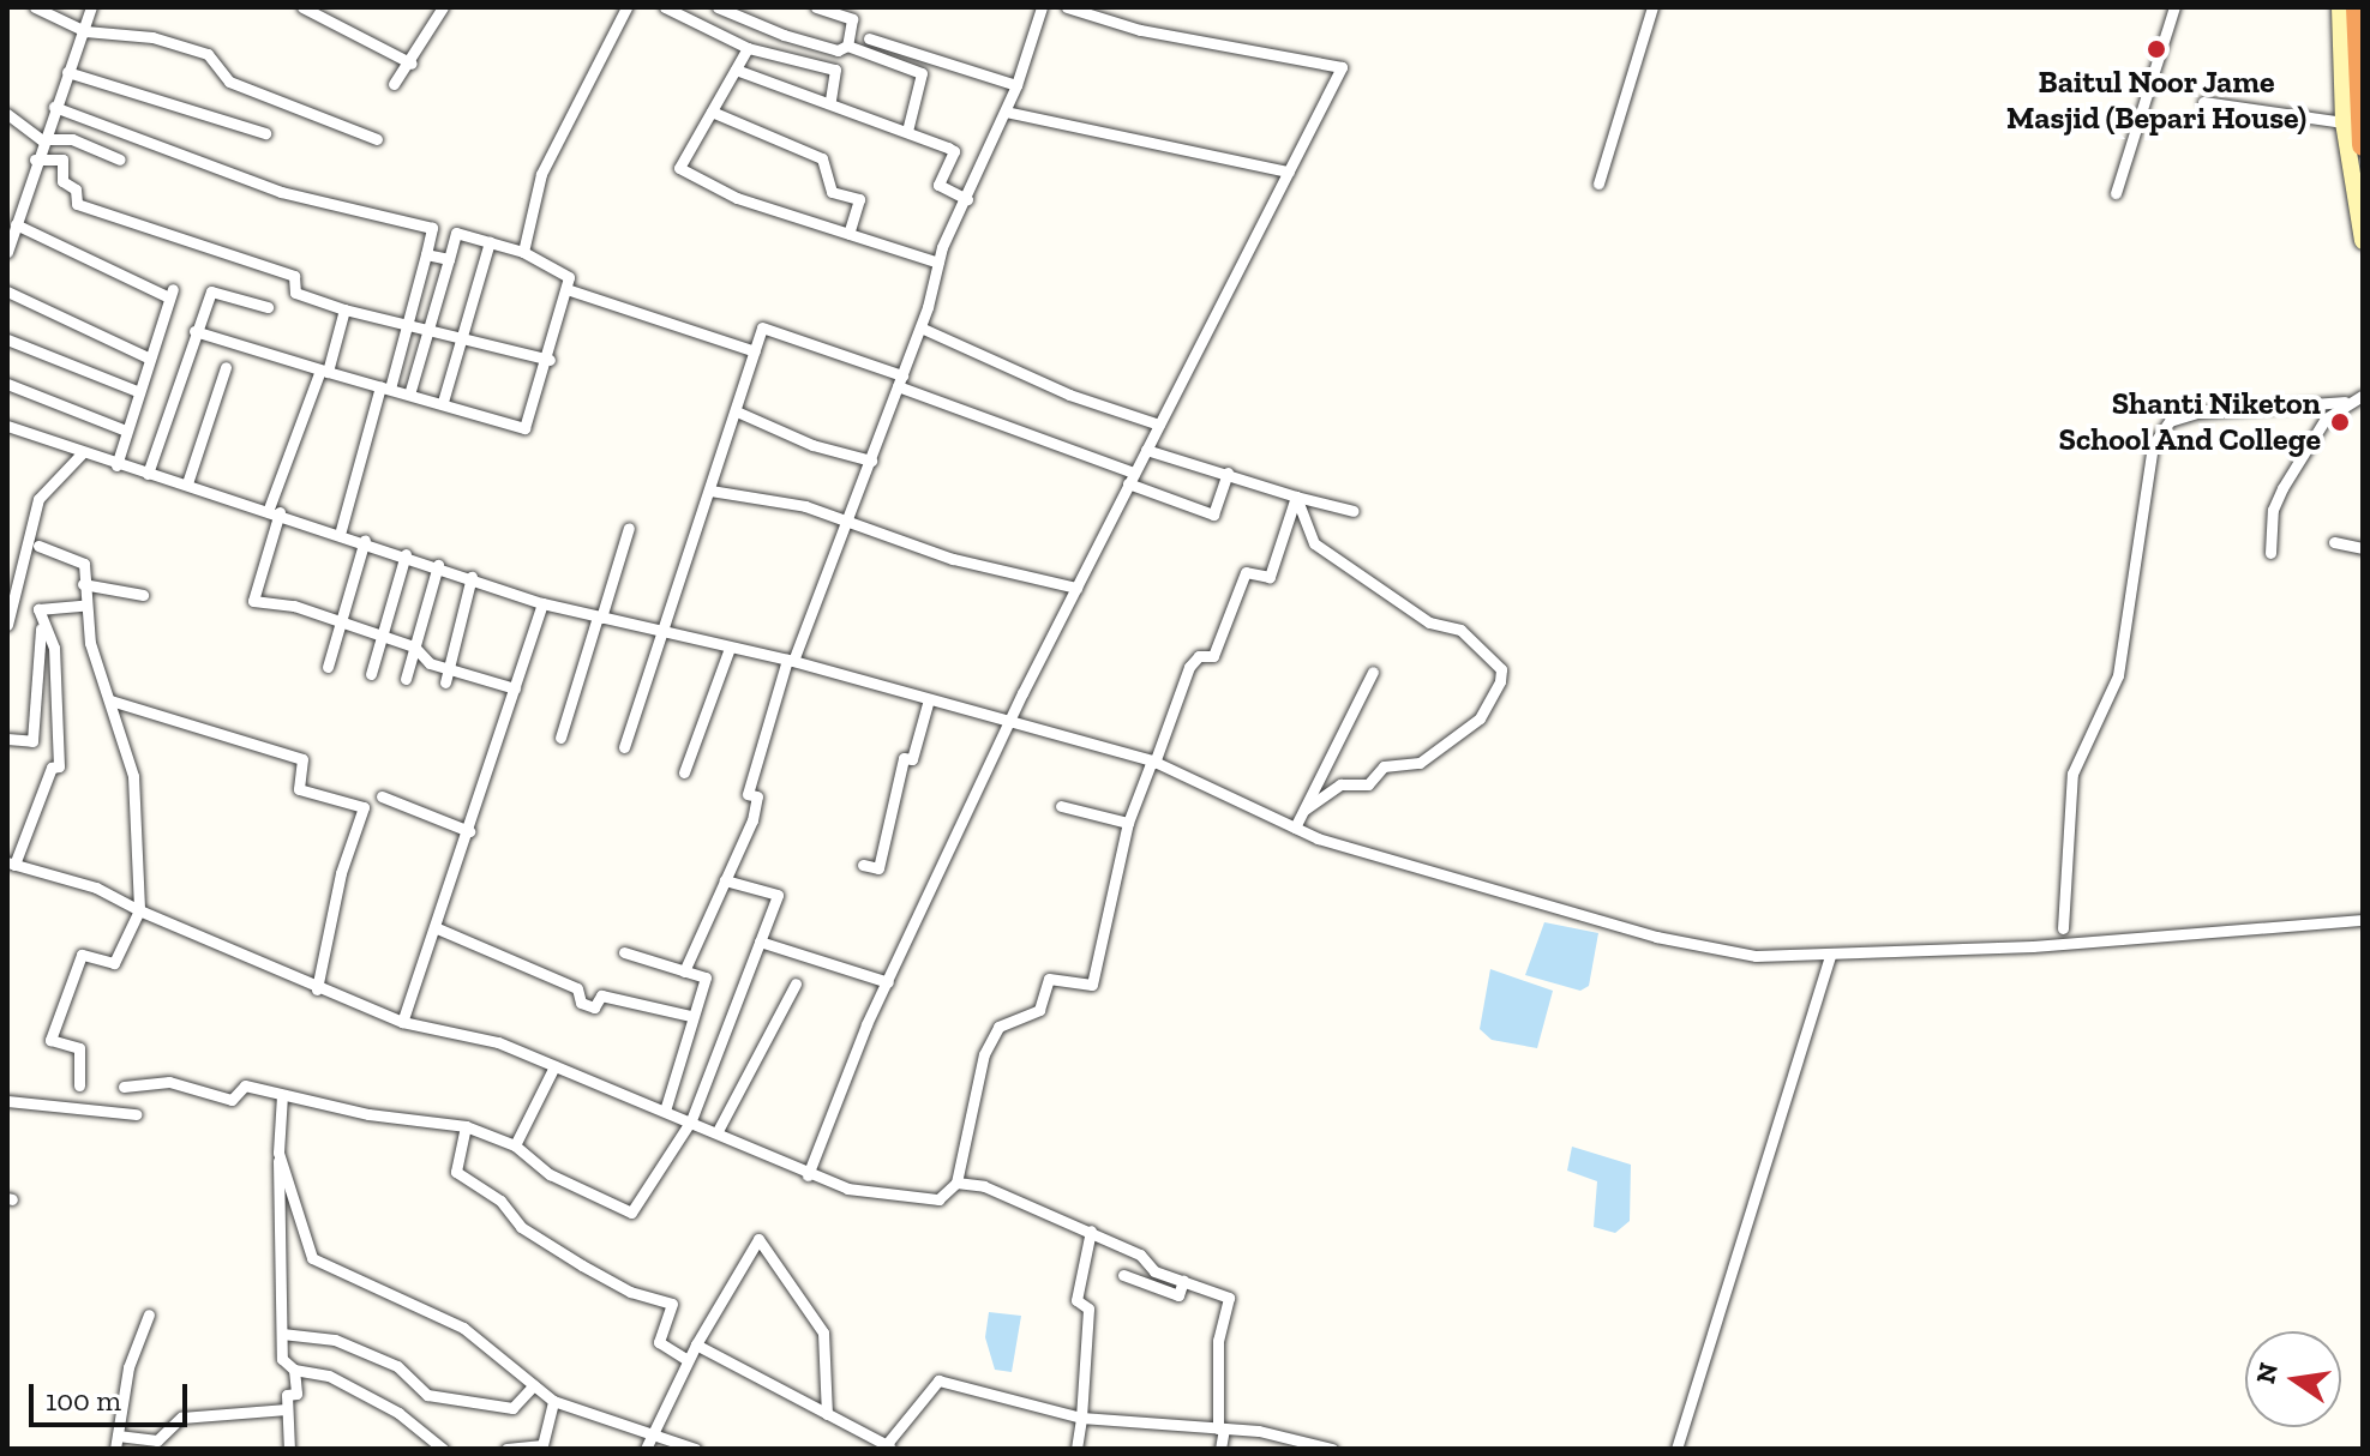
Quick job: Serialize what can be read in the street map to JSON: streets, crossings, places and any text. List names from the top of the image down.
{
  "places": ["Baitul Noor Jame Masjid (Bepari House)", "Shanti Niketon School And College"],
  "scale_bar": "100 m",
  "north": "left"
}
